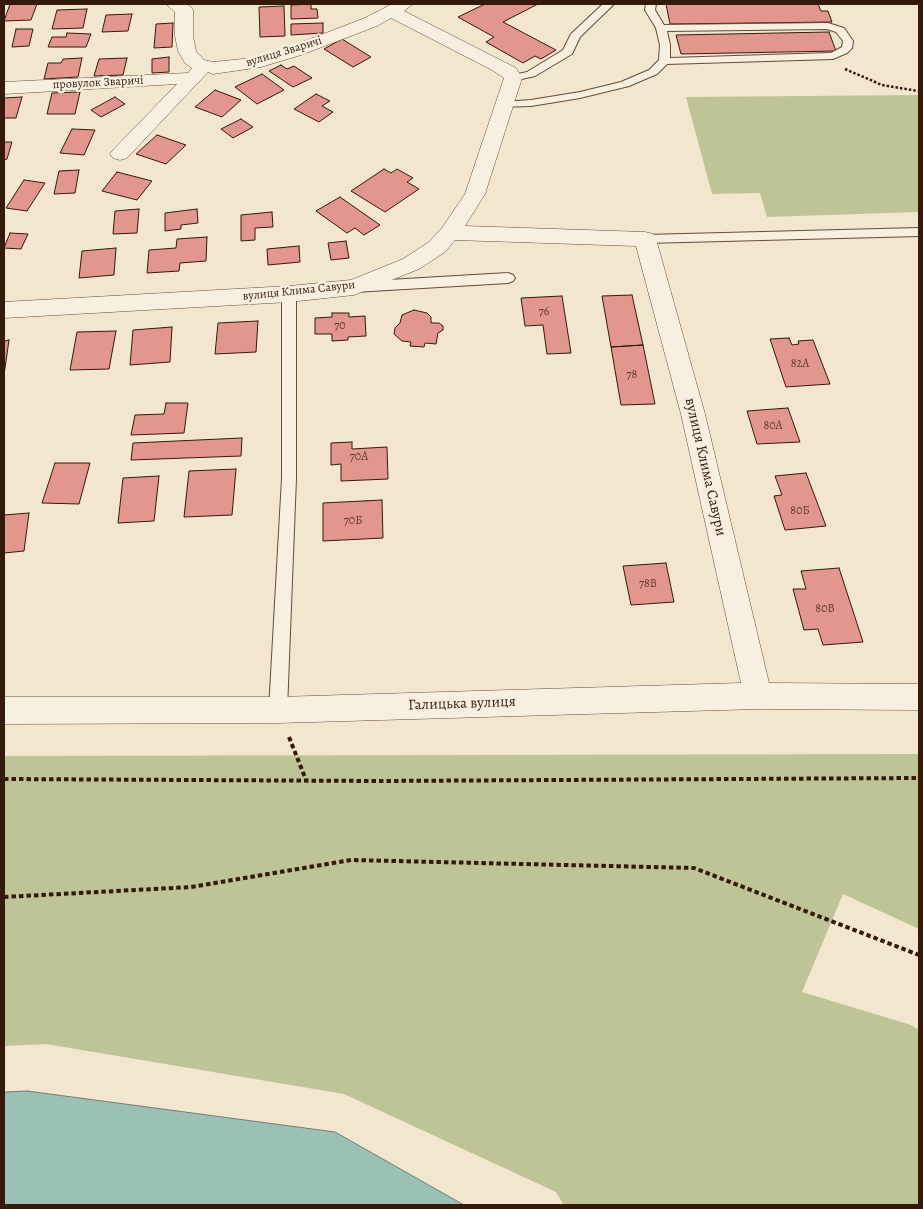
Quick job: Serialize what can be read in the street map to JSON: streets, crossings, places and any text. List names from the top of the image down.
{
  "streets": {
    "street": [
      "вулиця Зваричі",
      "провулок Зваричі",
      "вулиця Клима Савури",
      "Галицька вулиця"
    ]
  },
  "crossings": [
    ["вулиця Зваричі", "провулок Зваричі"],
    ["вулиця Клима Савури", "Галицька вулиця"]
  ],
  "house_numbers": [
    "76",
    "70",
    "82А",
    "78",
    "80А",
    "70А",
    "80Б",
    "70Б",
    "78В",
    "80В"
  ]
}
